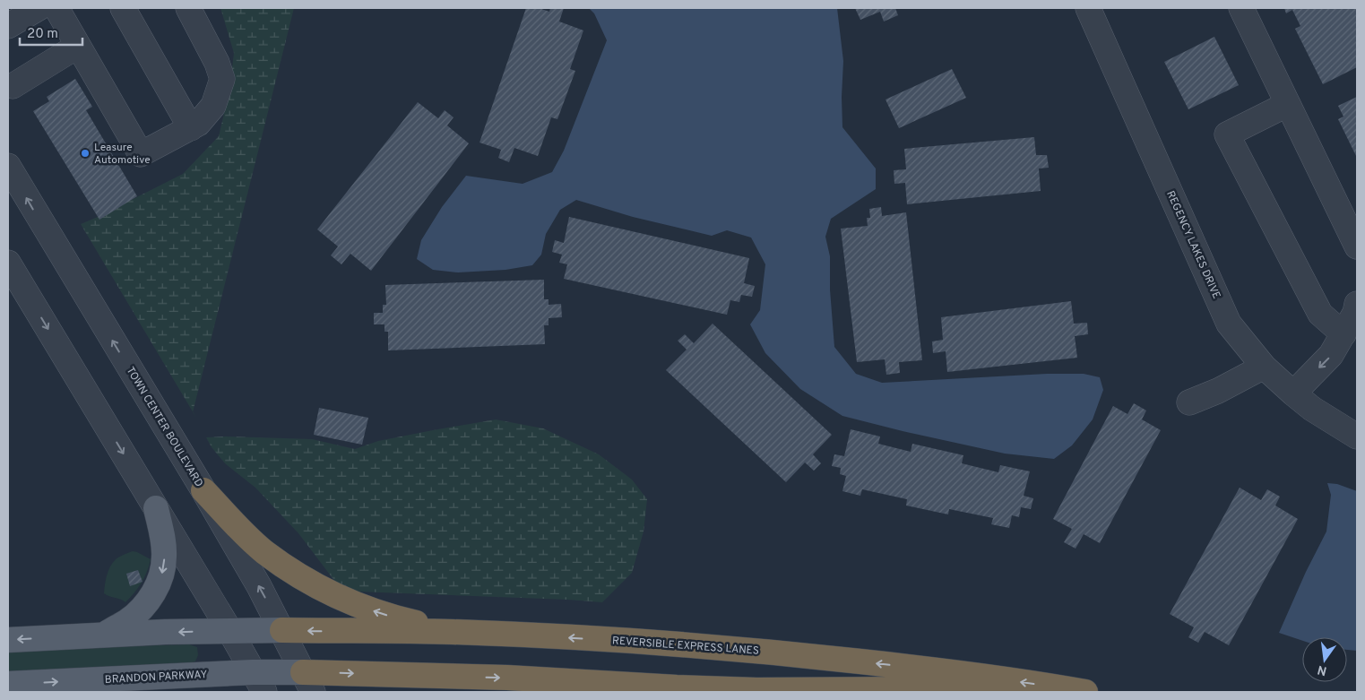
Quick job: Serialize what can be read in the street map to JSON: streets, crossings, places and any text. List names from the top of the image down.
{
  "streets": {
    "highway": ["REVERSIBLE EXPRESS LANES"],
    "main road": ["BRANDON PARKWAY"],
    "street": ["REGENCY LAKES DRIVE", "TOWN CENTER BOULEVARD"]
  },
  "crossings": [
    ["TOWN CENTER BOULEVARD", "REVERSIBLE EXPRESS LANES"],
    ["TOWN CENTER BOULEVARD", "BRANDON PARKWAY"]
  ],
  "places": ["Leasure Automotive"],
  "scale_bar": "20 m",
  "north": "bottom"
}
